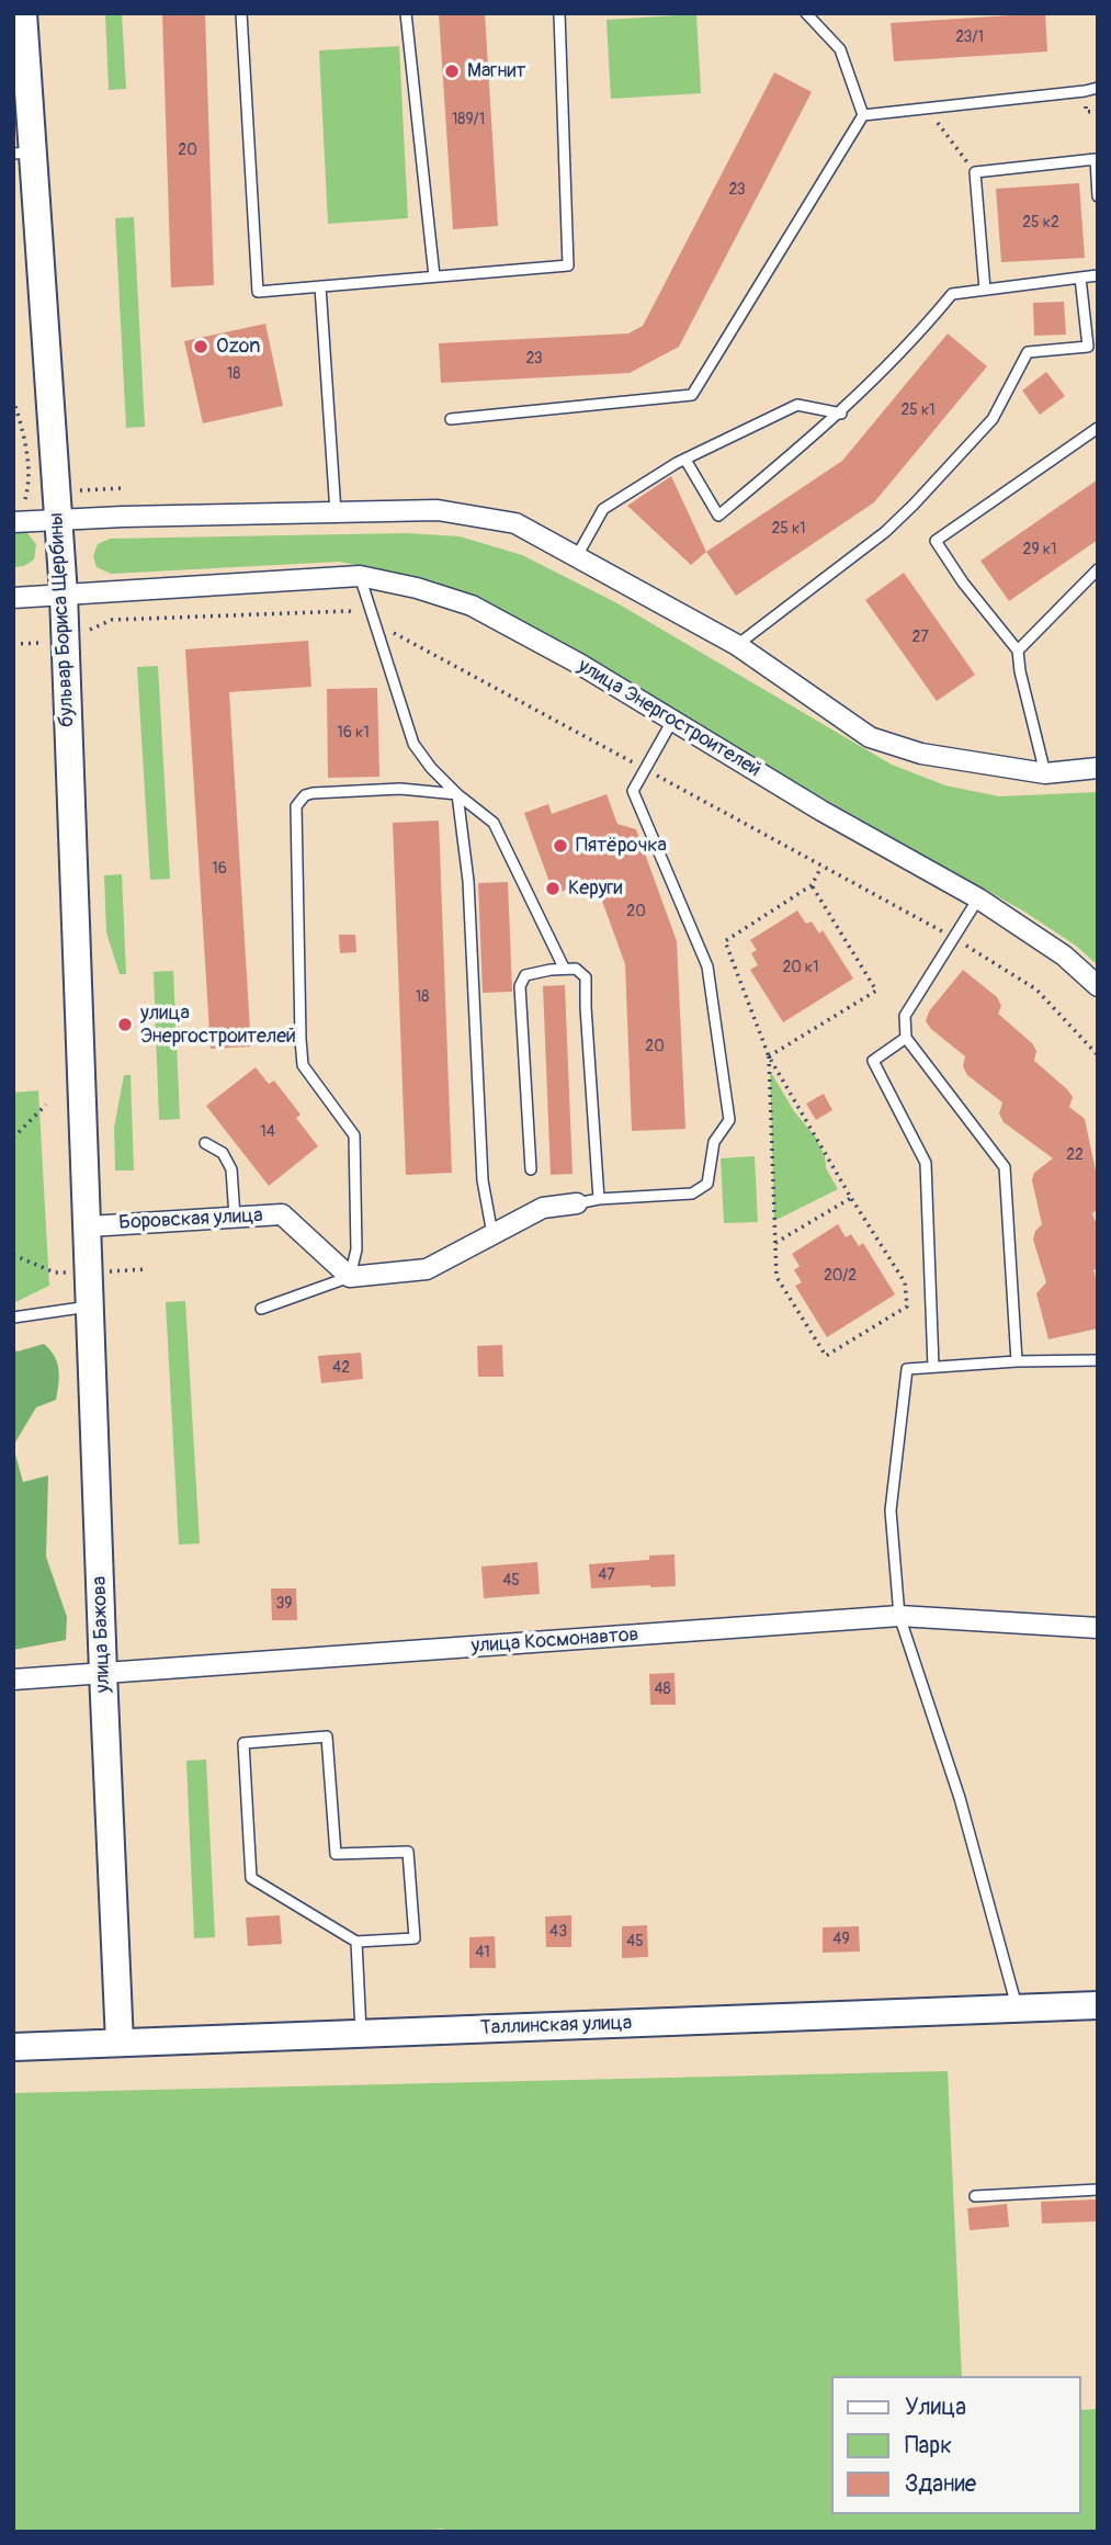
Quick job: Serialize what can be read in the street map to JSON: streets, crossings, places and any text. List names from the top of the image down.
{
  "streets": {
    "street": [
      "бульвар Бориса Щербины",
      "улица Энергостроителей",
      "Боровская улица",
      "улица Бажова",
      "улица Космонавтов",
      "Таллинская улица"
    ]
  },
  "crossings": [
    ["бульвар Бориса Щербины", "улица Энергостроителей"],
    ["бульвар Бориса Щербины", "Боровская улица"],
    ["бульвар Бориса Щербины", "улица Бажова"],
    ["Боровская улица", "улица Бажова"],
    ["улица Бажова", "улица Космонавтов"],
    ["улица Бажова", "Таллинская улица"]
  ],
  "places": [
    "Магнит",
    "Ozon",
    "Пятёрочка",
    "Керуги",
    "улица Энергостроителей"
  ],
  "house_numbers": [
    "23/1",
    "189/1",
    "20",
    "23",
    "25 к2",
    "23",
    "18",
    "25 к1",
    "25 к1",
    "29 к1",
    "27",
    "16 к1",
    "16",
    "20",
    "20 к1",
    "18",
    "20",
    "14",
    "22",
    "20/2",
    "42",
    "47",
    "45",
    "39",
    "48",
    "43",
    "49",
    "45",
    "41"
  ],
  "legend": ["Улица", "Парк", "Здание"]
}
